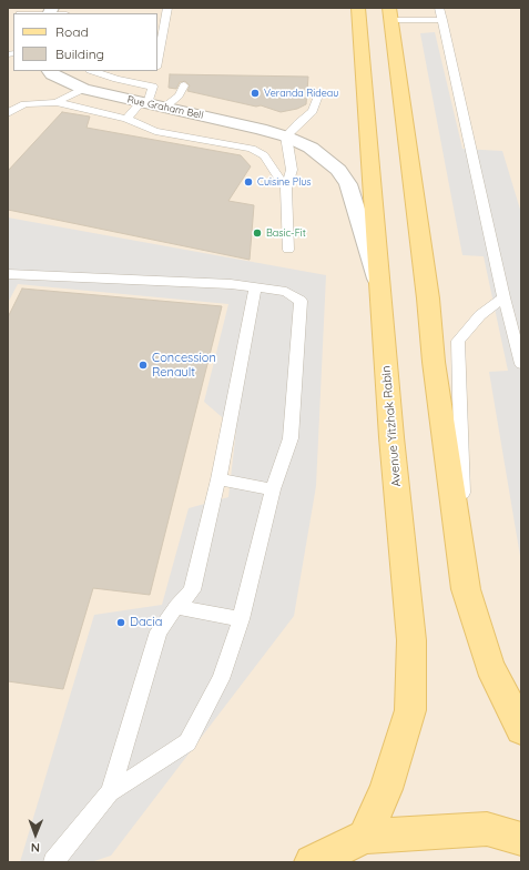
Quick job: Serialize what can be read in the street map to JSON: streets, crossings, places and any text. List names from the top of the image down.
{
  "streets": {
    "main road": ["Avenue Yitzhak Rabin"],
    "street": ["Rue Graham Bell"]
  },
  "crossings": [
    ["Rue Graham Bell", "Avenue Yitzhak Rabin"]
  ],
  "places": [
    "Veranda Rideau",
    "Cuisine Plus",
    "Basic-Fit",
    "Concession Renault",
    "Dacia"
  ],
  "legend": ["Road", "Building"],
  "north": "bottom"
}
